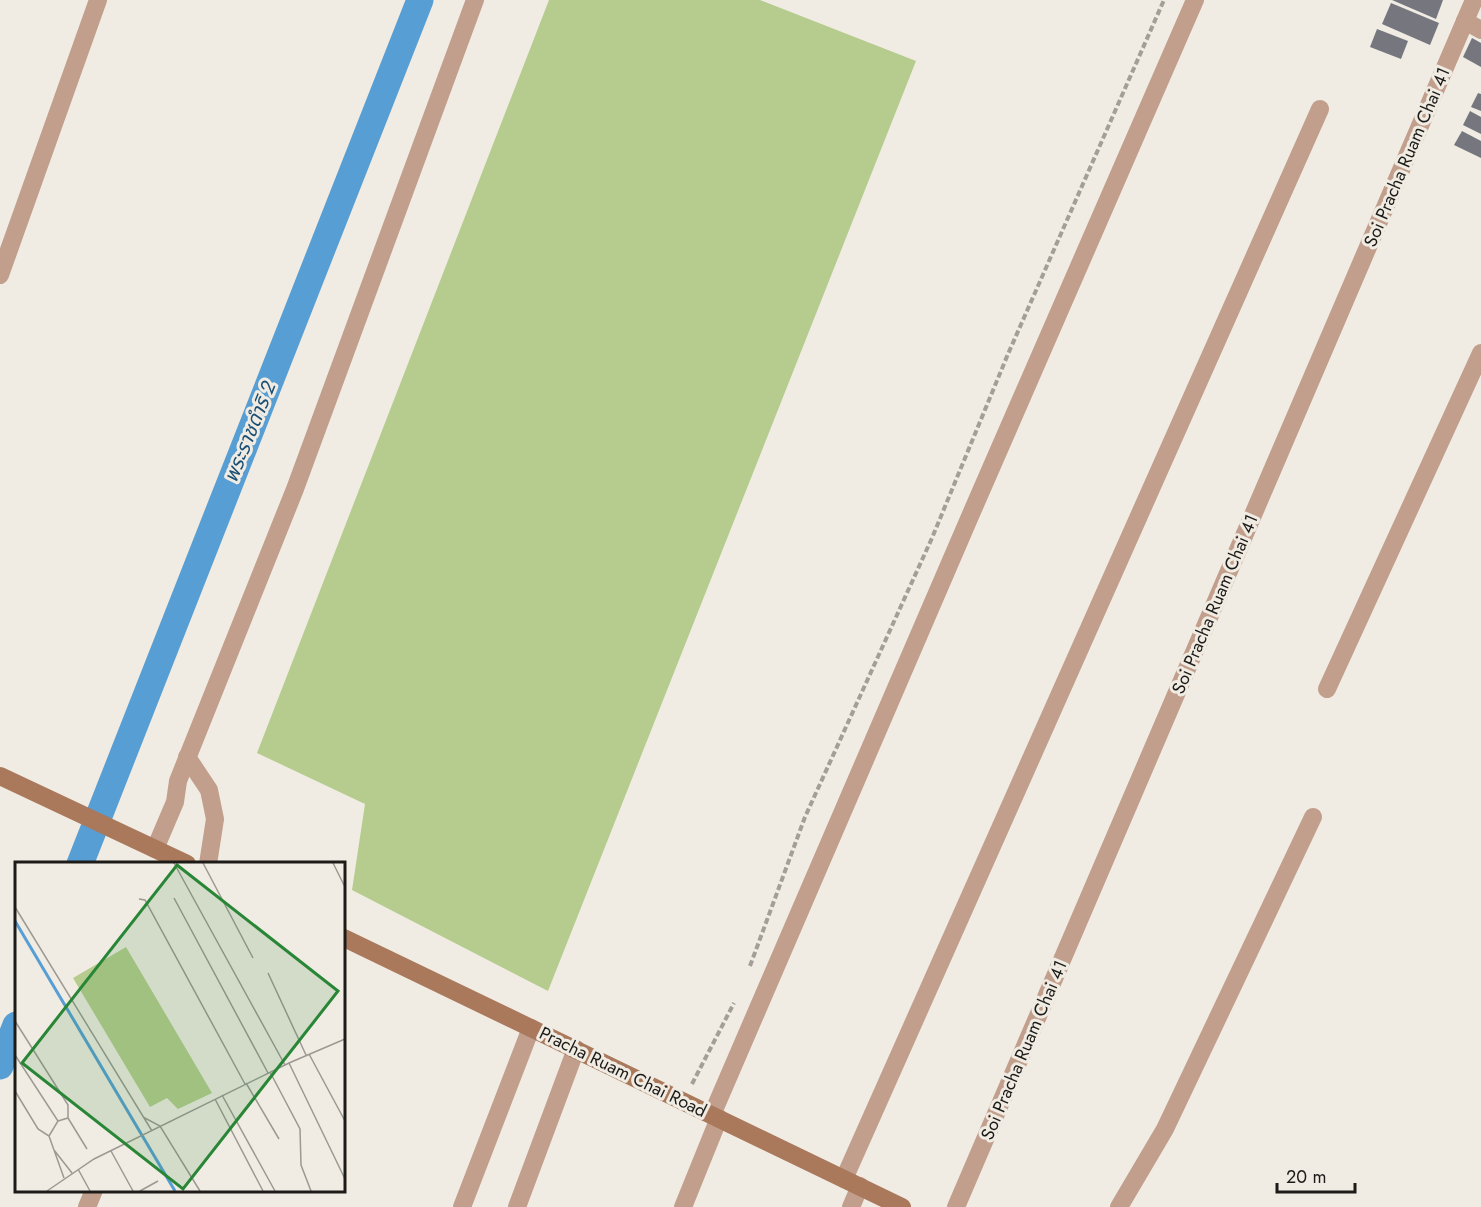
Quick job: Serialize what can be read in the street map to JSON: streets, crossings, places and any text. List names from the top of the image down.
{
  "streets": {
    "main road": ["Pracha Ruam Chai Road"],
    "street": ["Soi Pracha Ruam Chai 41"]
  },
  "water": ["พระราชดำริ 2"],
  "scale_bar": "20 m"
}
